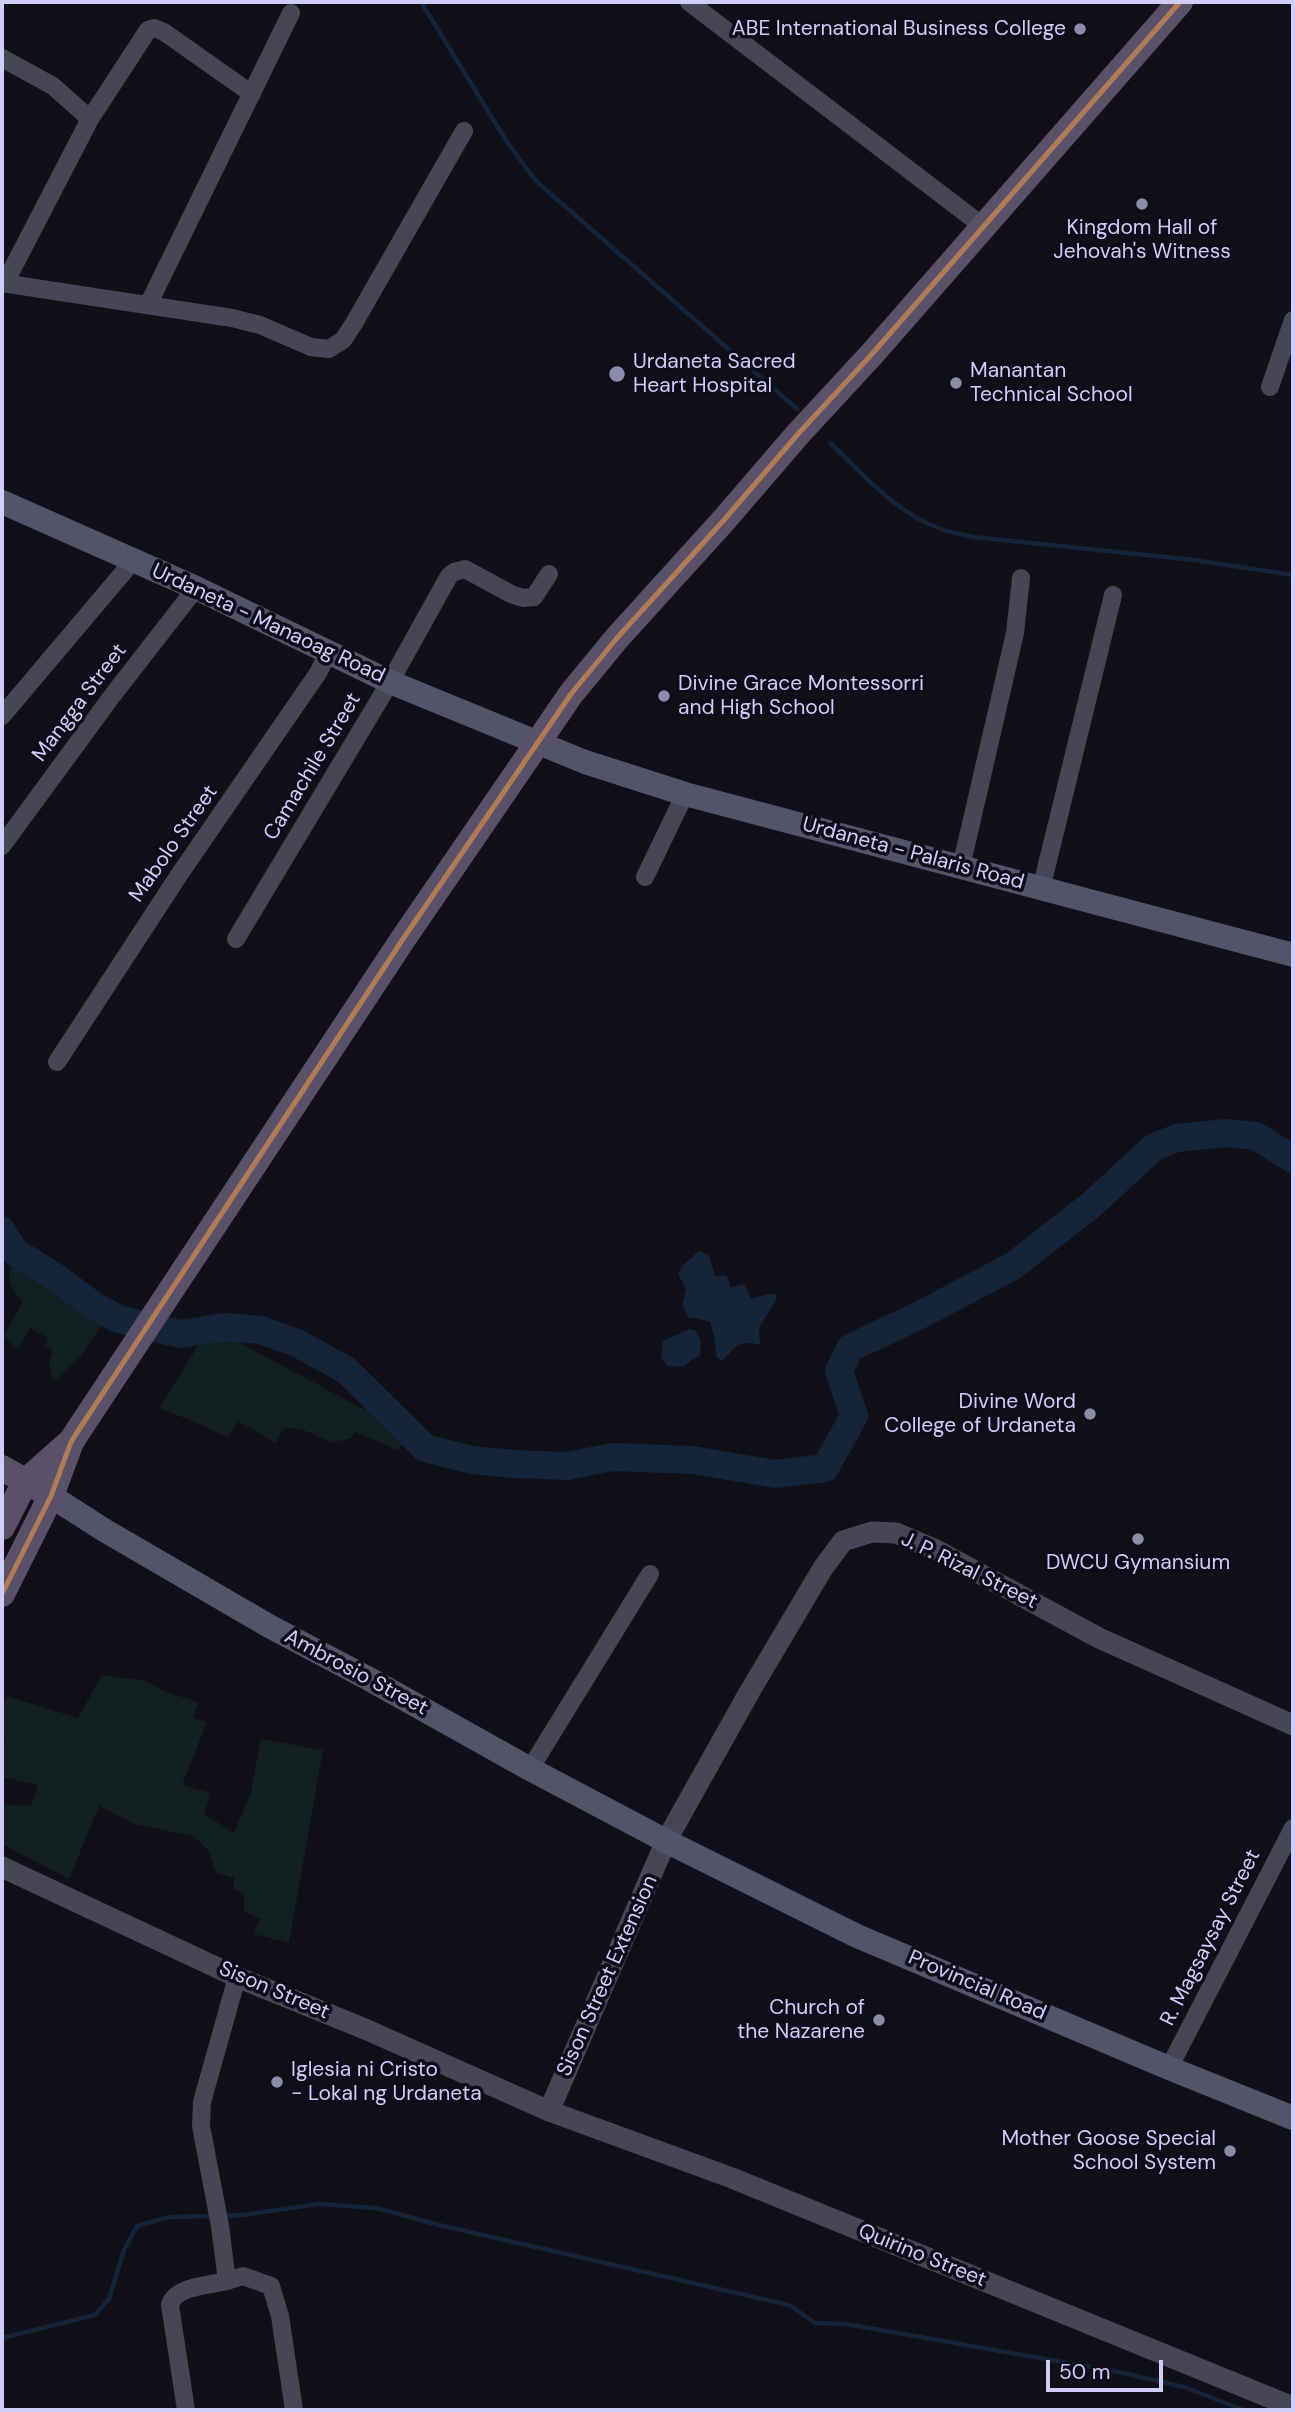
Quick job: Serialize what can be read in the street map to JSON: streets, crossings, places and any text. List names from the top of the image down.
{
  "streets": {
    "main road": [
      "Urdaneta - Manaoag Road",
      "Urdaneta - Palaris Road",
      "Ambrosio Street",
      "Provincial Road"
    ],
    "street": [
      "Mangga Street",
      "Camachile Street",
      "Mabolo Street",
      "J. P. Rizal Street",
      "R. Magsaysay Street",
      "Sison Street Extension",
      "Sison Street",
      "Quirino Street"
    ]
  },
  "crossings": [
    ["Urdaneta - Manaoag Road", "Mangga Street"],
    ["Urdaneta - Manaoag Road", "Camachile Street"],
    ["Urdaneta - Manaoag Road", "Mabolo Street"],
    ["Urdaneta - Manaoag Road", "Urdaneta - Palaris Road"],
    ["J. P. Rizal Street", "Ambrosio Street"],
    ["J. P. Rizal Street", "Sison Street Extension"],
    ["J. P. Rizal Street", "Provincial Road"],
    ["Ambrosio Street", "Sison Street Extension"],
    ["Ambrosio Street", "Provincial Road"],
    ["R. Magsaysay Street", "Provincial Road"],
    ["Sison Street Extension", "Provincial Road"],
    ["Sison Street Extension", "Sison Street"],
    ["Sison Street Extension", "Quirino Street"],
    ["Sison Street", "Quirino Street"]
  ],
  "places": [
    "ABE International Business College",
    "Kingdom Hall of Jehovah's Witness",
    "Urdaneta Sacred Heart Hospital",
    "Manantan Technical School",
    "Divine Grace Montessorri and High School",
    "Divine Word College of Urdaneta",
    "DWCU Gymansium",
    "Church of the Nazarene",
    "Iglesia ni Cristo - Lokal ng Urdaneta",
    "Mother Goose Special School System"
  ],
  "scale_bar": "50 m"
}
